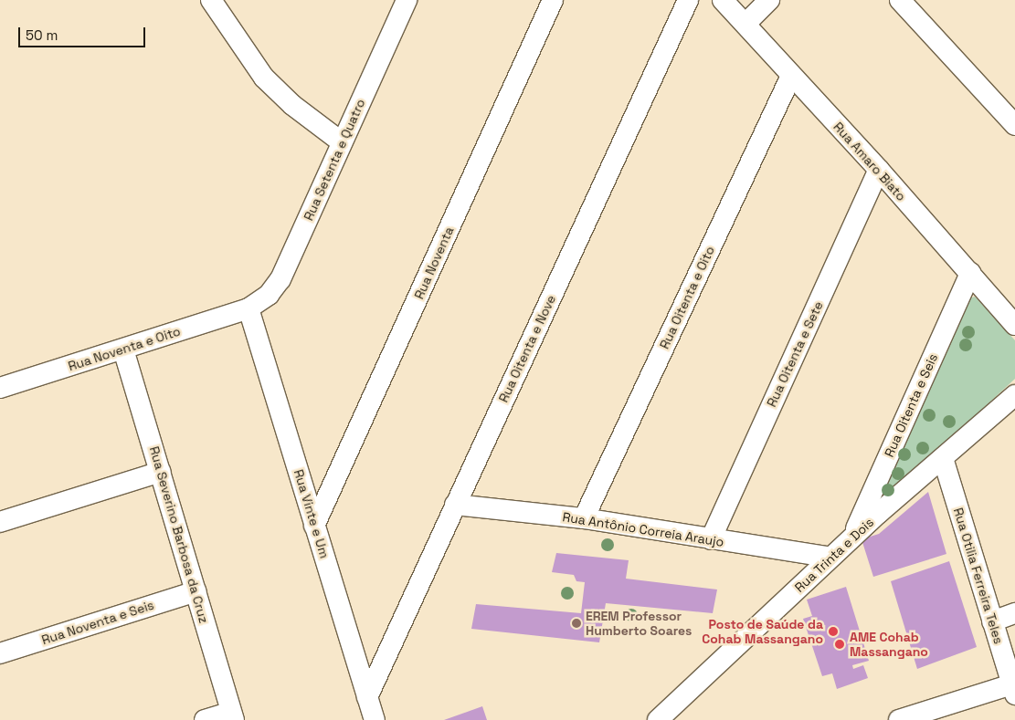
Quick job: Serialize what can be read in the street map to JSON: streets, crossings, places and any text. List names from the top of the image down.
{
  "streets": {
    "street": [
      "Rua Setenta e Quatro",
      "Rua Amaro Biato",
      "Rua Noventa",
      "Rua Oitenta e Oito",
      "Rua Noventa e Oito",
      "Rua Oitenta e Nove",
      "Rua Oitenta e Sete",
      "Rua Oitenta e Seis",
      "Rua Vinte e Um",
      "Rua Antônio Correia Araujo",
      "Rua Severino Barbosa da Cruz",
      "Rua Trinta e Dois",
      "Rua Otilia Ferreira Teles",
      "Rua Noventa e Seis"
    ]
  },
  "crossings": [
    ["Rua Setenta e Quatro", "Rua Noventa e Oito"],
    ["Rua Setenta e Quatro", "Rua Vinte e Um"],
    ["Rua Amaro Biato", "Rua Oitenta e Oito"],
    ["Rua Amaro Biato", "Rua Oitenta e Sete"],
    ["Rua Amaro Biato", "Rua Oitenta e Seis"],
    ["Rua Noventa", "Rua Vinte e Um"],
    ["Rua Oitenta e Oito", "Rua Antônio Correia Araujo"],
    ["Rua Noventa e Oito", "Rua Vinte e Um"],
    ["Rua Noventa e Oito", "Rua Severino Barbosa da Cruz"],
    ["Rua Oitenta e Nove", "Rua Vinte e Um"],
    ["Rua Oitenta e Nove", "Rua Antônio Correia Araujo"],
    ["Rua Oitenta e Sete", "Rua Antônio Correia Araujo"],
    ["Rua Oitenta e Seis", "Rua Trinta e Dois"],
    ["Rua Antônio Correia Araujo", "Rua Trinta e Dois"],
    ["Rua Severino Barbosa da Cruz", "Rua Noventa e Seis"],
    ["Rua Trinta e Dois", "Rua Otilia Ferreira Teles"]
  ],
  "places": ["EREM Professor Humberto Soares", "Posto de Saúde da Cohab Massangano", "AME Cohab Massangano"],
  "scale_bar": "50 m"
}
